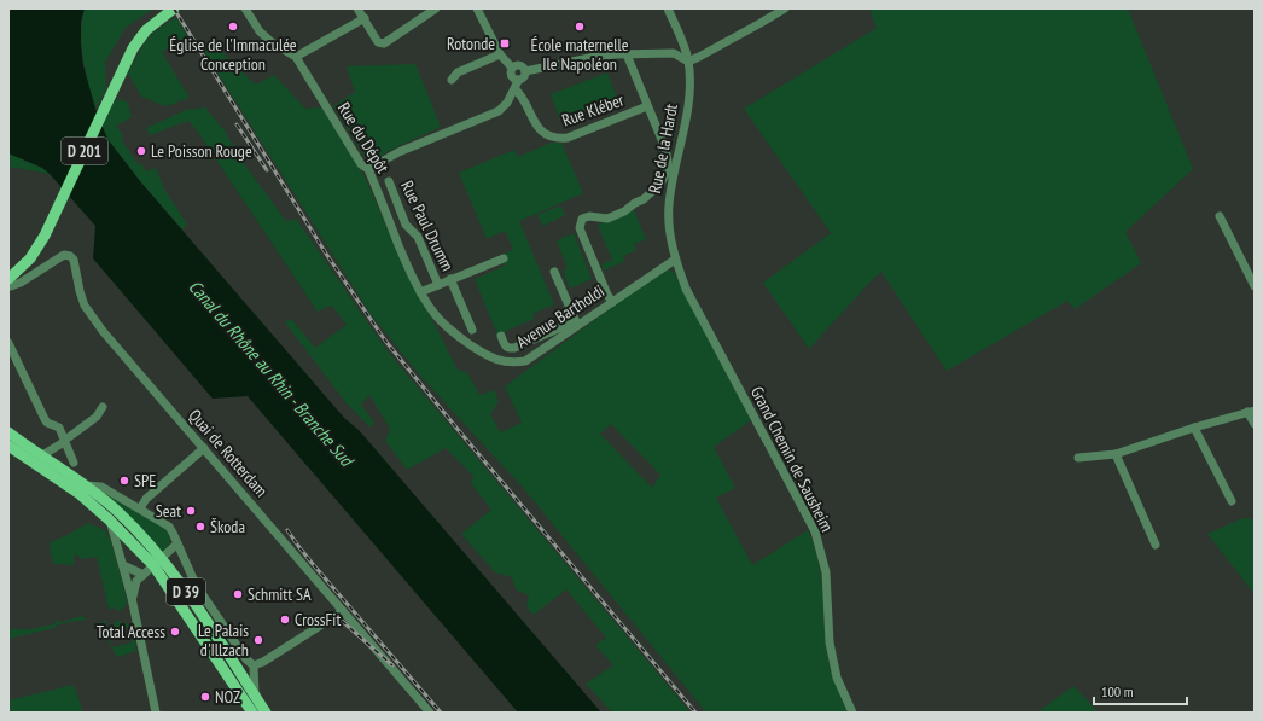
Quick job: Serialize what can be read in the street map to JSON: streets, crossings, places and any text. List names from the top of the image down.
{
  "streets": {
    "main road": ["D 201", "D 39"],
    "street": [
      "Rue Kléber",
      "Rue du Dépôt",
      "Rue de la Hardt",
      "Rue Paul Drumm",
      "Avenue Bartholdi",
      "Quai de Rotterdam",
      "Grand Chemin de Sausheim"
    ]
  },
  "crossings": [
    ["Rue du Dépôt", "Avenue Bartholdi"],
    ["Rue de la Hardt", "Avenue Bartholdi"],
    ["Rue de la Hardt", "Grand Chemin de Sausheim"],
    ["Avenue Bartholdi", "Grand Chemin de Sausheim"]
  ],
  "water": ["Canal du Rhône au Rhin - Branche Sud"],
  "places": {
    "other": [
      "Église de l'Immaculée Conception",
      "École maternelle Ile Napoléon",
      "Le Poisson Rouge",
      "SPE",
      "Seat",
      "Škoda",
      "Schmitt SA",
      "CrossFit",
      "Total Access",
      "Le Palais d'Illzach",
      "NOZ"
    ],
    "transit": ["Rotonde"]
  },
  "scale_bar": "100 m"
}
